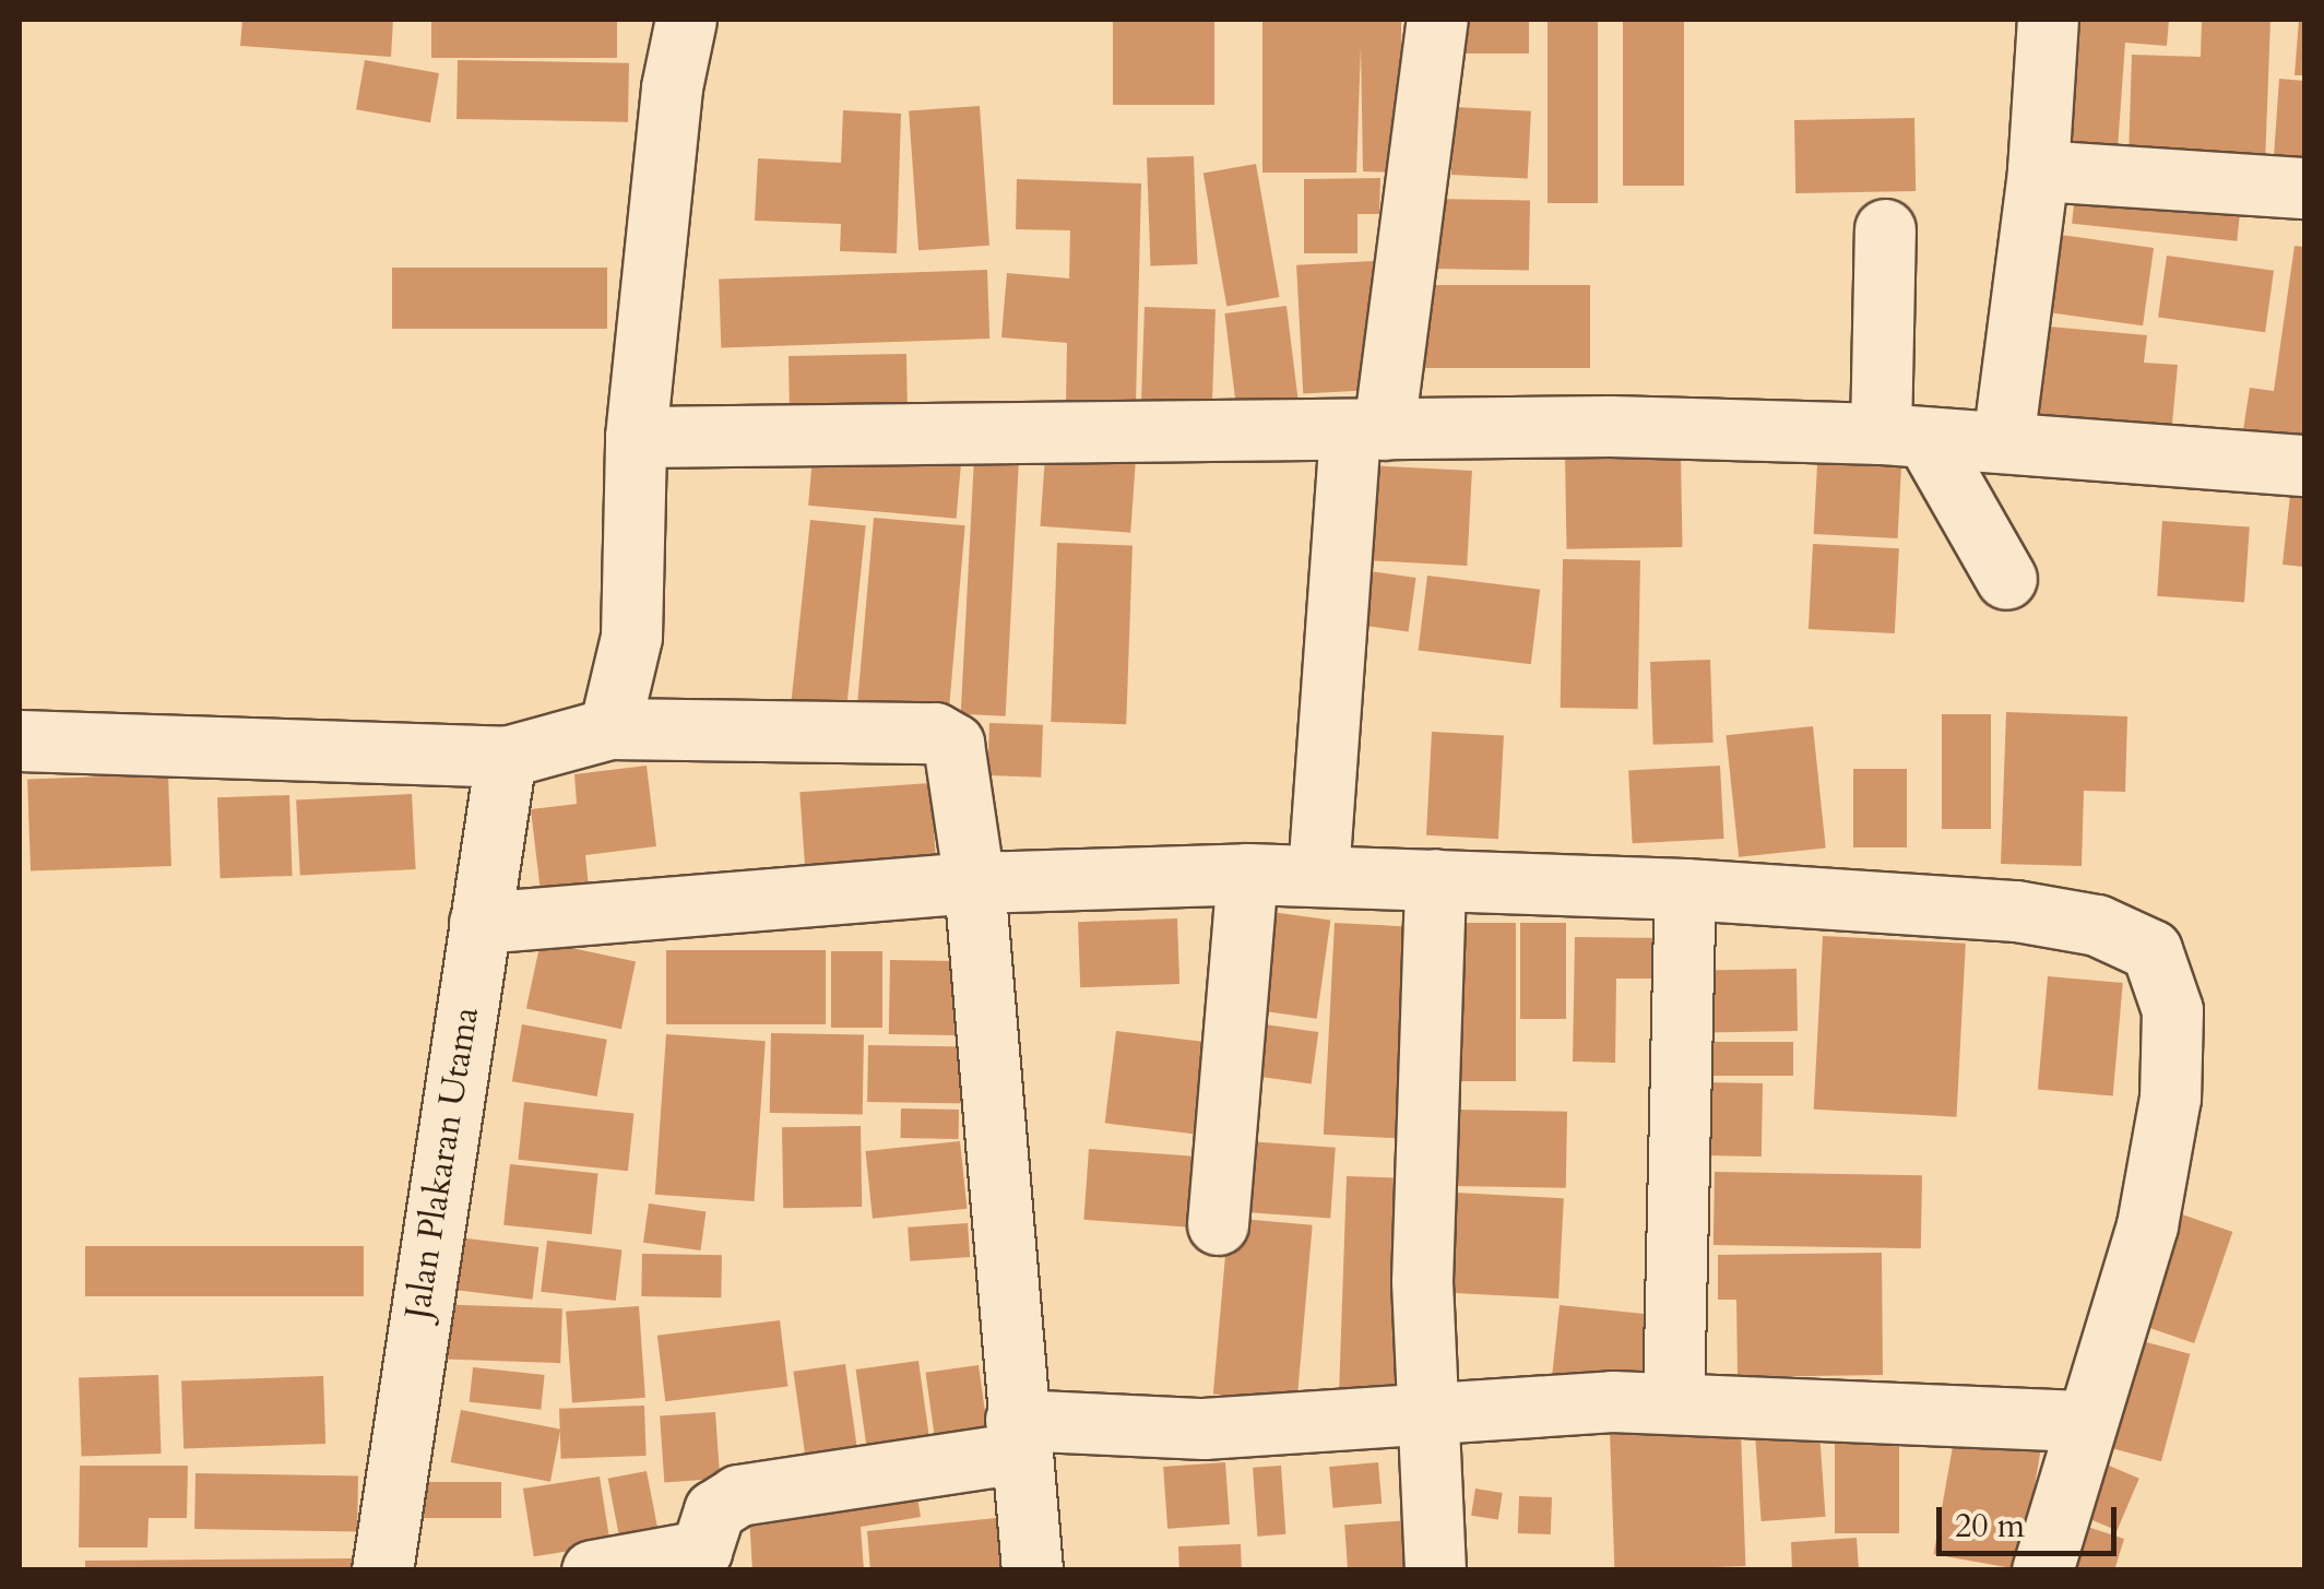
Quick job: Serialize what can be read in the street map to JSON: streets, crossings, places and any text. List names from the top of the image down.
{
  "streets": {
    "street": ["Jalan Plakaran Utama"]
  },
  "scale_bar": "20 m"
}
